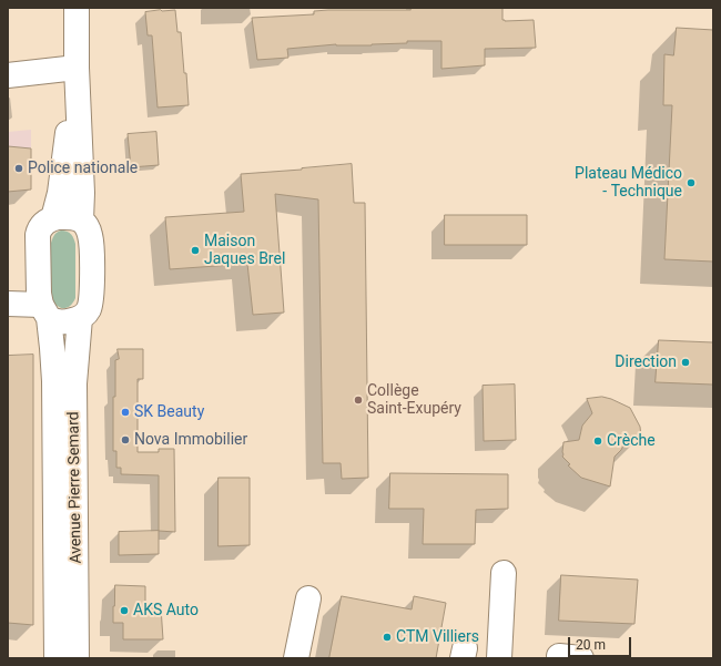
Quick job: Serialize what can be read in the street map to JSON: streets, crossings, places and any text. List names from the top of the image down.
{
  "streets": {
    "main road": ["Avenue Pierre Semard"]
  },
  "places": [
    "Police nationale",
    "Plateau Médico - Technique",
    "Maison Jaques Brel",
    "Direction",
    "Collège Saint-Exupéry",
    "SK Beauty",
    "Nova Immobilier",
    "Crèche",
    "AKS Auto",
    "CTM Villiers"
  ],
  "scale_bar": "20 m"
}
